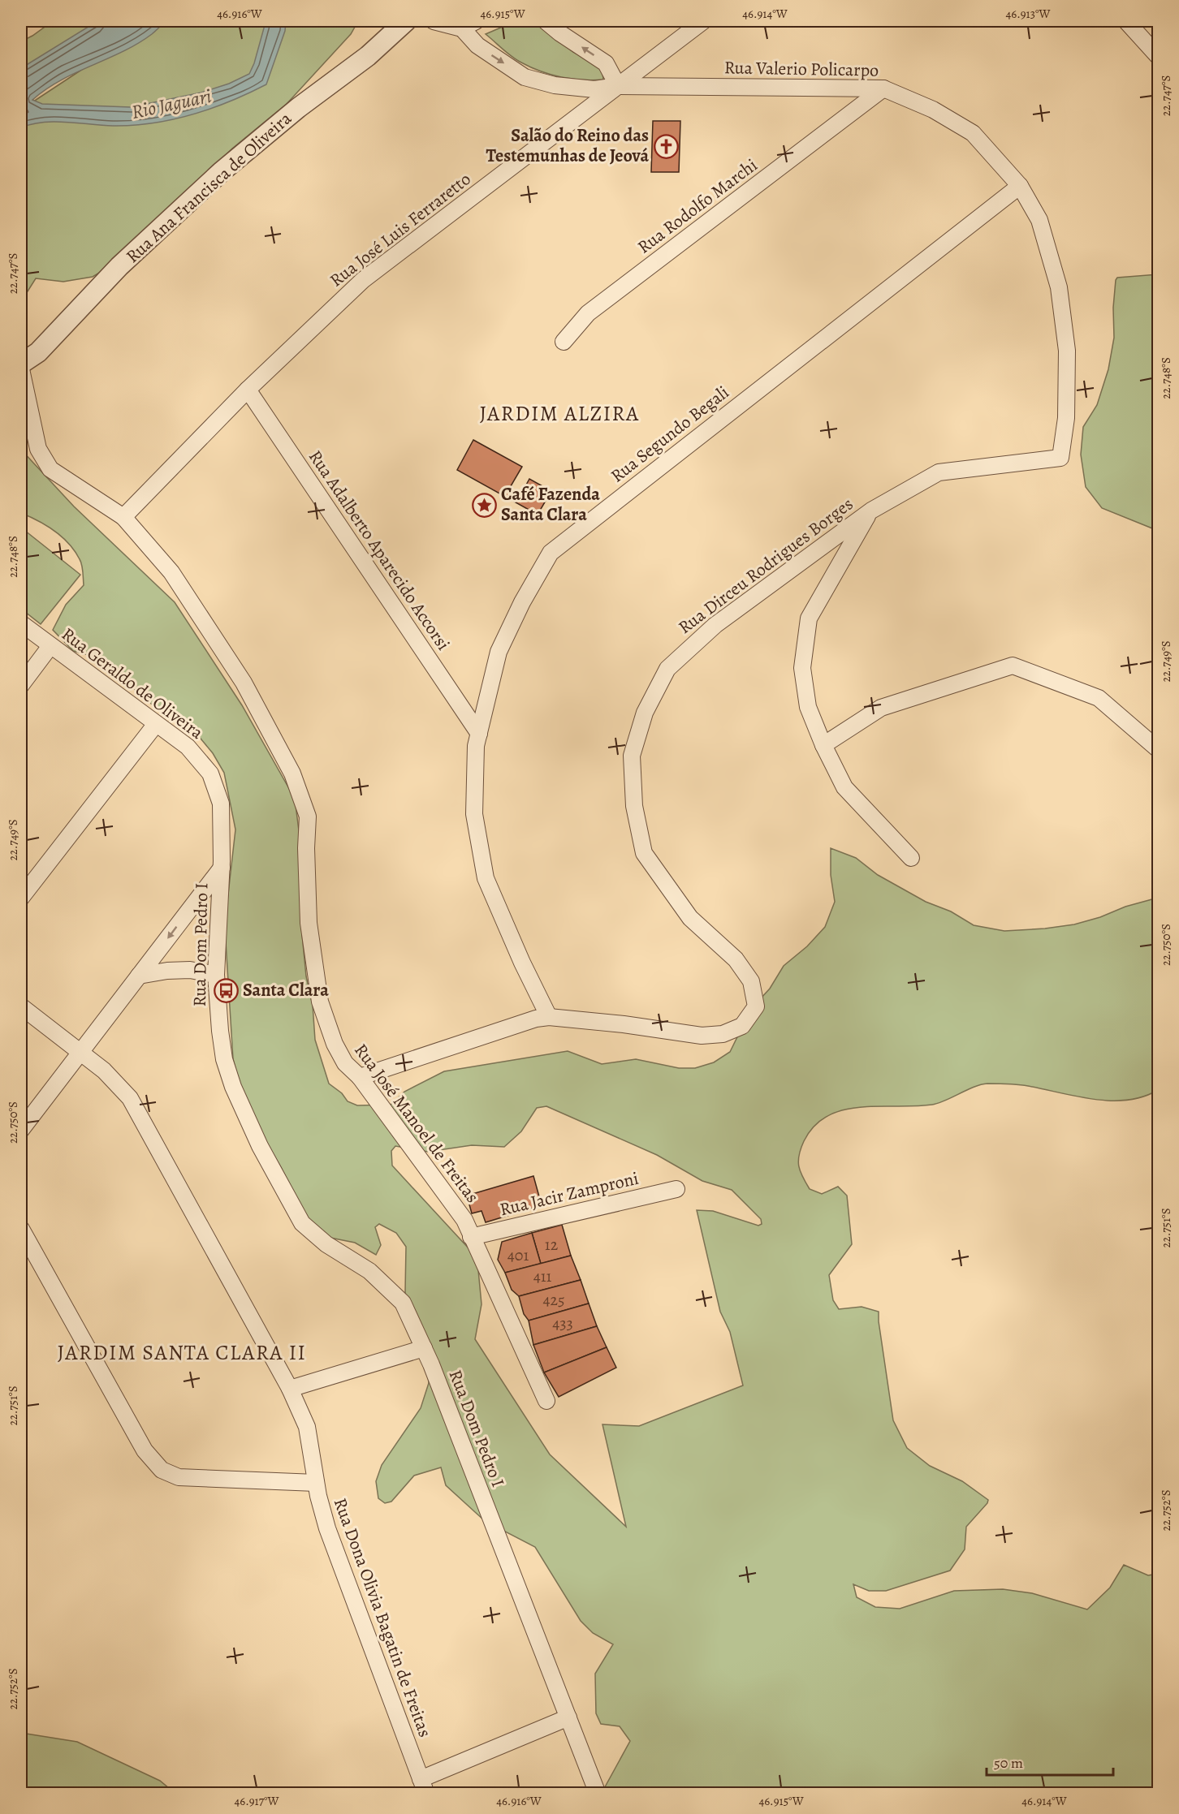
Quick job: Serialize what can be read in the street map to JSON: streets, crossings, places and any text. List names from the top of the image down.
{
  "streets": {
    "street": [
      "Rua Valerio Policarpo",
      "Rua Ana Francisca de Oliveira",
      "Rua Rodolfo Marchi",
      "Rua José Luis Ferraretto",
      "Rua Segundo Begali",
      "Rua Adalberto Aparecido Accorsi",
      "Rua Dirceu Rodrigues Borges",
      "Rua Geraldo de Oliveira",
      "Rua Dom Pedro I",
      "Rua José Manoel de Freitas",
      "Rua Jacir Zamproni",
      "Rua Dona Olivia Bagatin de Freitas"
    ]
  },
  "crossings": [
    ["Rua Valerio Policarpo", "Rua Rodolfo Marchi"],
    ["Rua Valerio Policarpo", "Rua José Luis Ferraretto"],
    ["Rua Valerio Policarpo", "Rua Segundo Begali"],
    ["Rua Valerio Policarpo", "Rua Dirceu Rodrigues Borges"],
    ["Rua José Luis Ferraretto", "Rua Adalberto Aparecido Accorsi"],
    ["Rua José Luis Ferraretto", "Rua José Manoel de Freitas"],
    ["Rua Segundo Begali", "Rua Adalberto Aparecido Accorsi"],
    ["Rua Segundo Begali", "Rua Dirceu Rodrigues Borges"],
    ["Rua Geraldo de Oliveira", "Rua Dom Pedro I"],
    ["Rua José Manoel de Freitas", "Rua Jacir Zamproni"]
  ],
  "districts": ["JARDIM ALZIRA", "JARDIM SANTA CLARA II"],
  "water": ["Rio Jaguari"],
  "places": {
    "church": ["Salão do Reino das Testemunhas de Jeová"],
    "place": ["Café Fazenda Santa Clara"],
    "bus stop": ["Santa Clara"]
  },
  "house_numbers": [
    "12",
    "401",
    "411",
    "425",
    "433"
  ],
  "scale_bar": "50 m",
  "coordinates": [
    "46.916°W",
    "46.915°W",
    "46.914°W",
    "46.913°W",
    "22.747°S",
    "22.748°S",
    "22.749°S",
    "22.750°S",
    "22.751°S",
    "22.752°S",
    "46.917°W"
  ]
}
